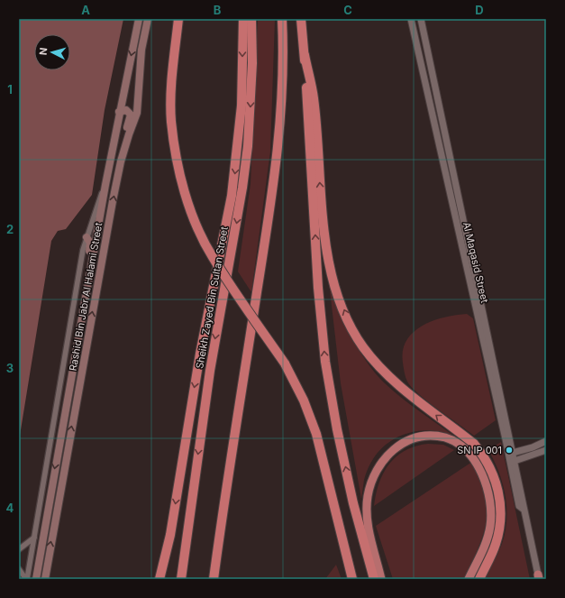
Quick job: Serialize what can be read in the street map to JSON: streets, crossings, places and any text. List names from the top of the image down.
{
  "streets": {
    "highway": ["Sheikh Zayed Bin Sultan Street"],
    "main road": ["Rashid Bin Jabr Al Halami Street"],
    "street": ["Al Maqasid Street"]
  },
  "places": ["SN IP 001"],
  "north": "left",
  "grid": {
    "columns": [
      "A",
      "B",
      "C",
      "D"
    ],
    "rows": [
      "1",
      "2",
      "3",
      "4"
    ]
  }
}
